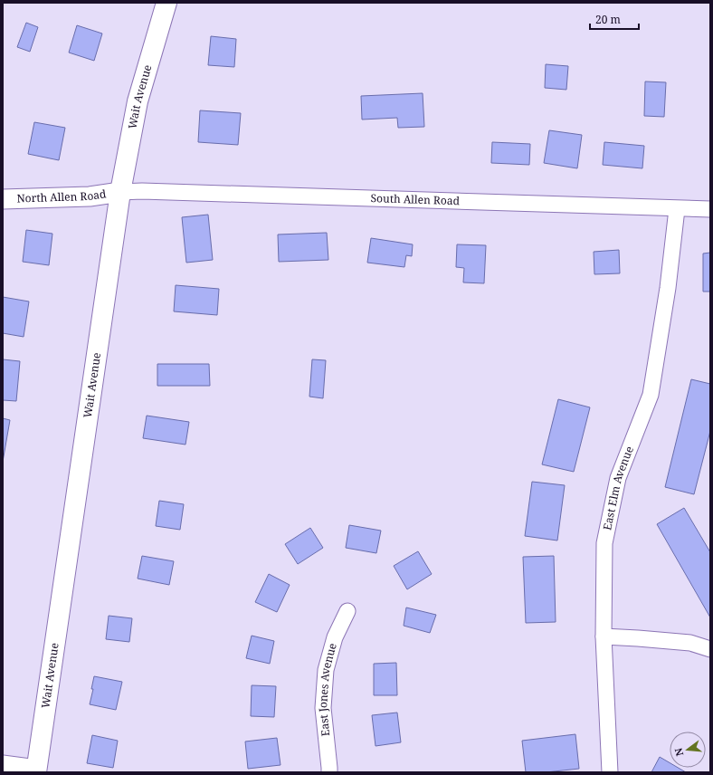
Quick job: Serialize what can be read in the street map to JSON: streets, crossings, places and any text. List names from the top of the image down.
{
  "streets": {
    "main road": ["Wait Avenue"],
    "street": [
      "North Allen Road",
      "South Allen Road",
      "East Elm Avenue",
      "East Jones Avenue"
    ]
  },
  "crossings": [
    ["Wait Avenue", "North Allen Road"],
    ["Wait Avenue", "South Allen Road"],
    ["North Allen Road", "South Allen Road"],
    ["South Allen Road", "East Elm Avenue"]
  ],
  "scale_bar": "20 m",
  "north": "left"
}
